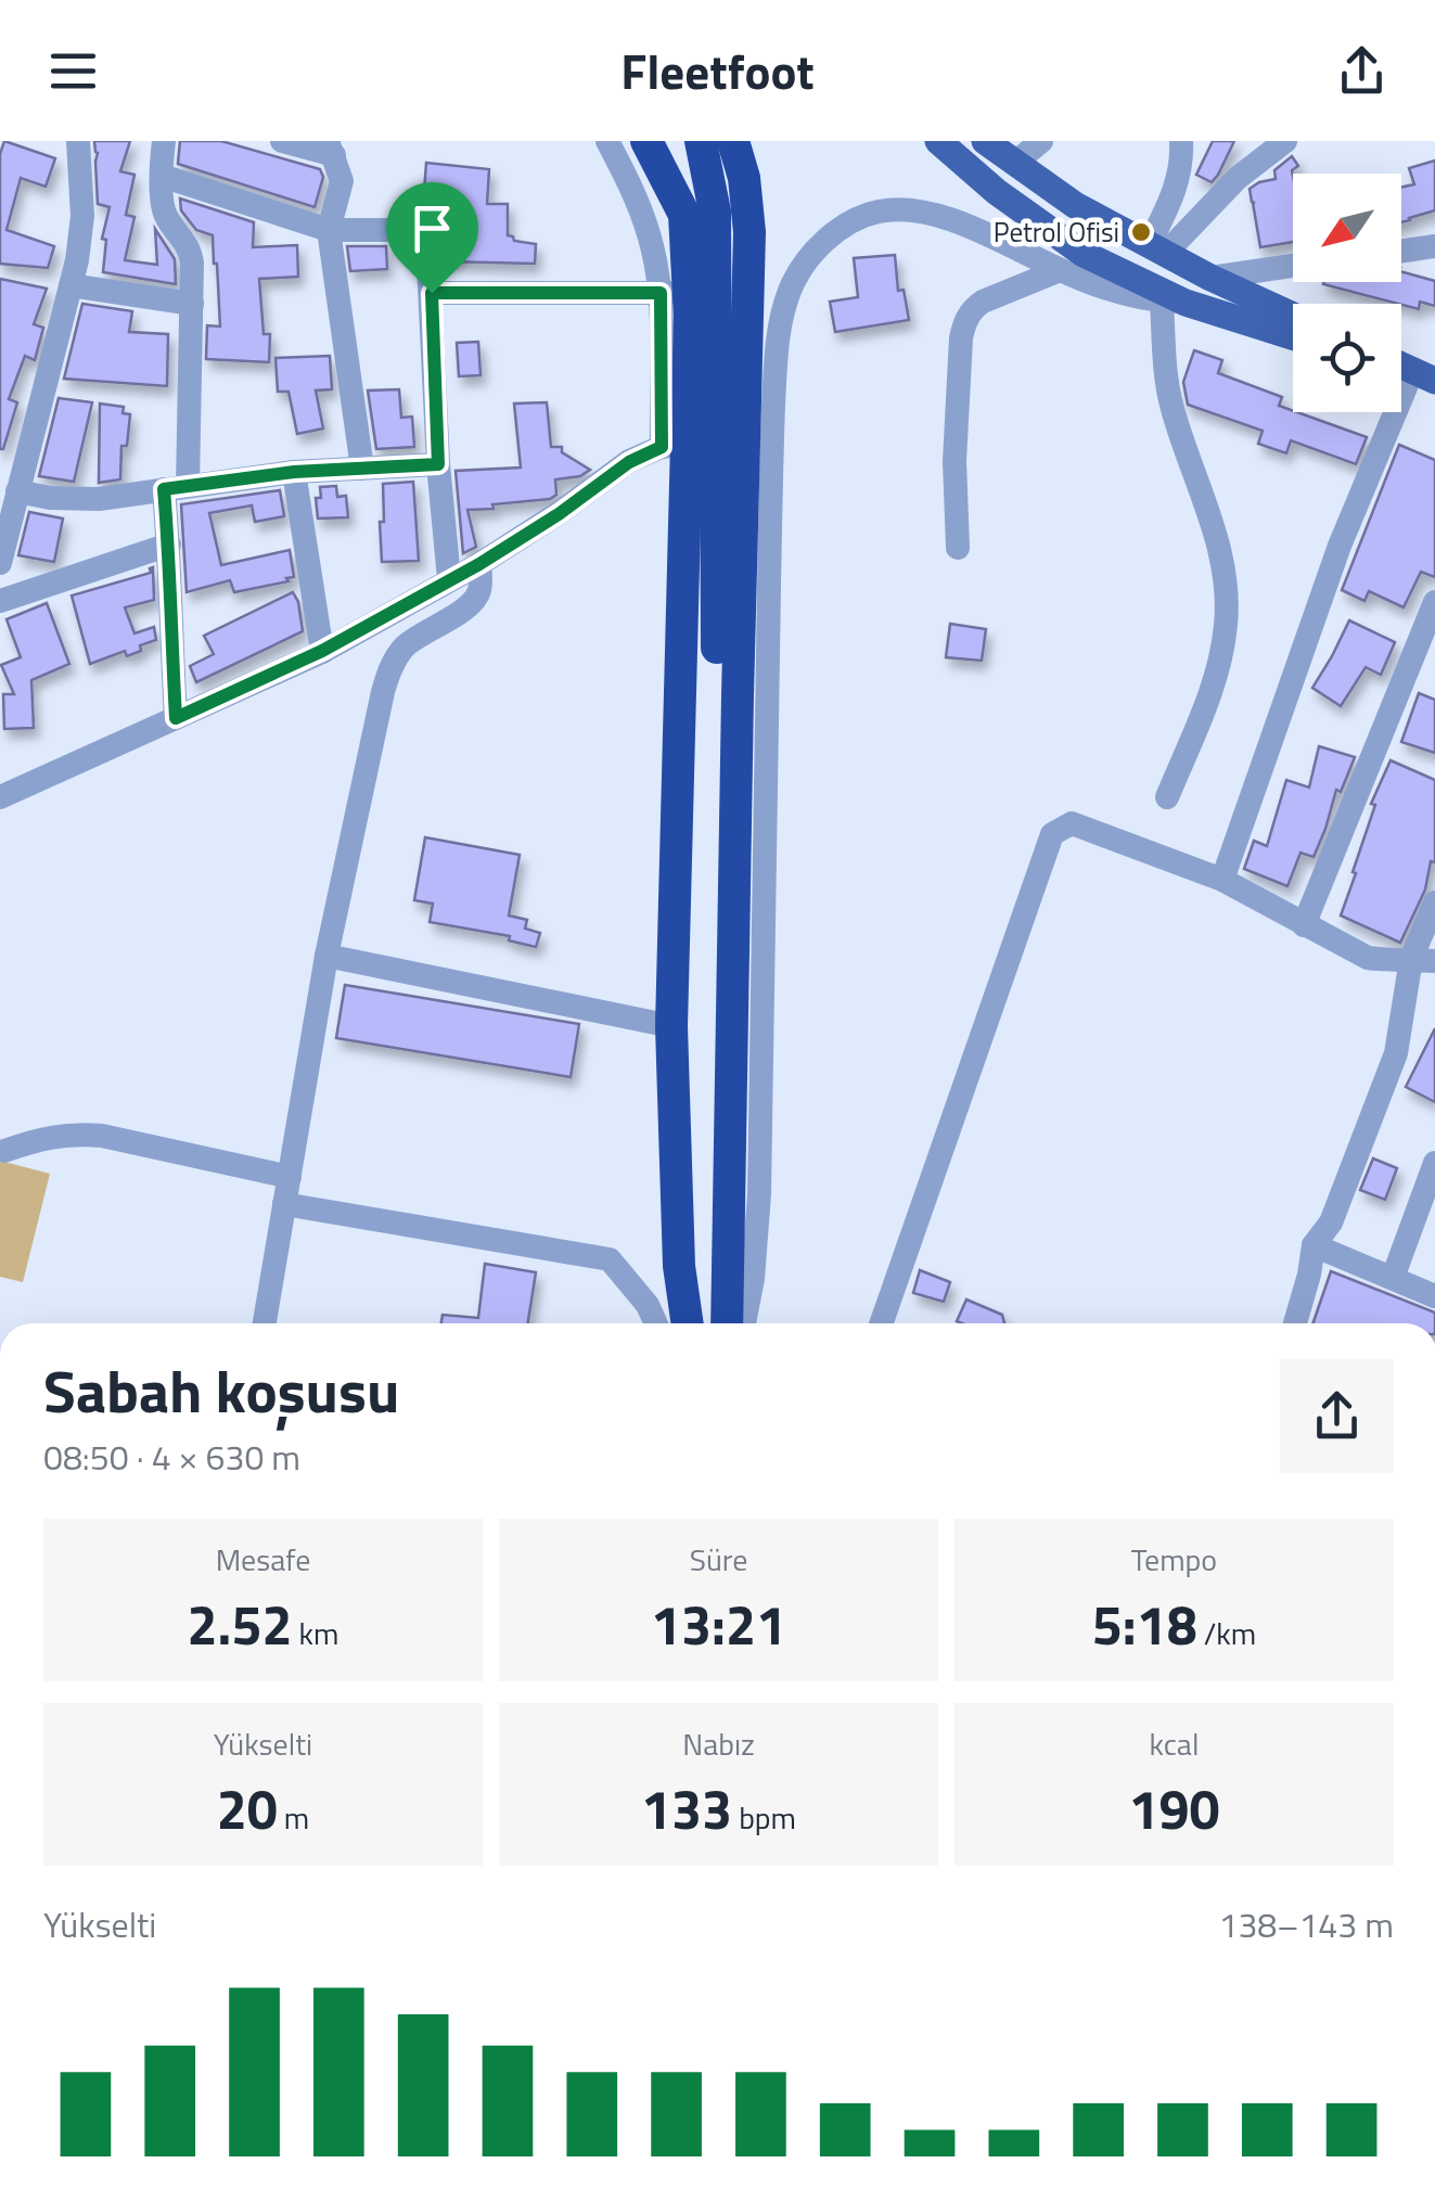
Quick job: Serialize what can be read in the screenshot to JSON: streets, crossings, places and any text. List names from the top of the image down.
{
  "places": ["Petrol Ofisi"],
  "north": "bottom left",
  "page": {
    "header": "Fleetfoot",
    "heading": ["Sabah koşusu", "08:50 · 4 × 630 m"],
    "stats": [
      ["Mesafe", "2.52 km"],
      ["Süre", "13:21"],
      ["Tempo", "5:18 /km"],
      ["Yükselti", "20 m"],
      ["Nabız", "133 bpm"],
      ["kcal", "190"]
    ],
    "chart": ["Yükselti", "138–143 m"]
  }
}
